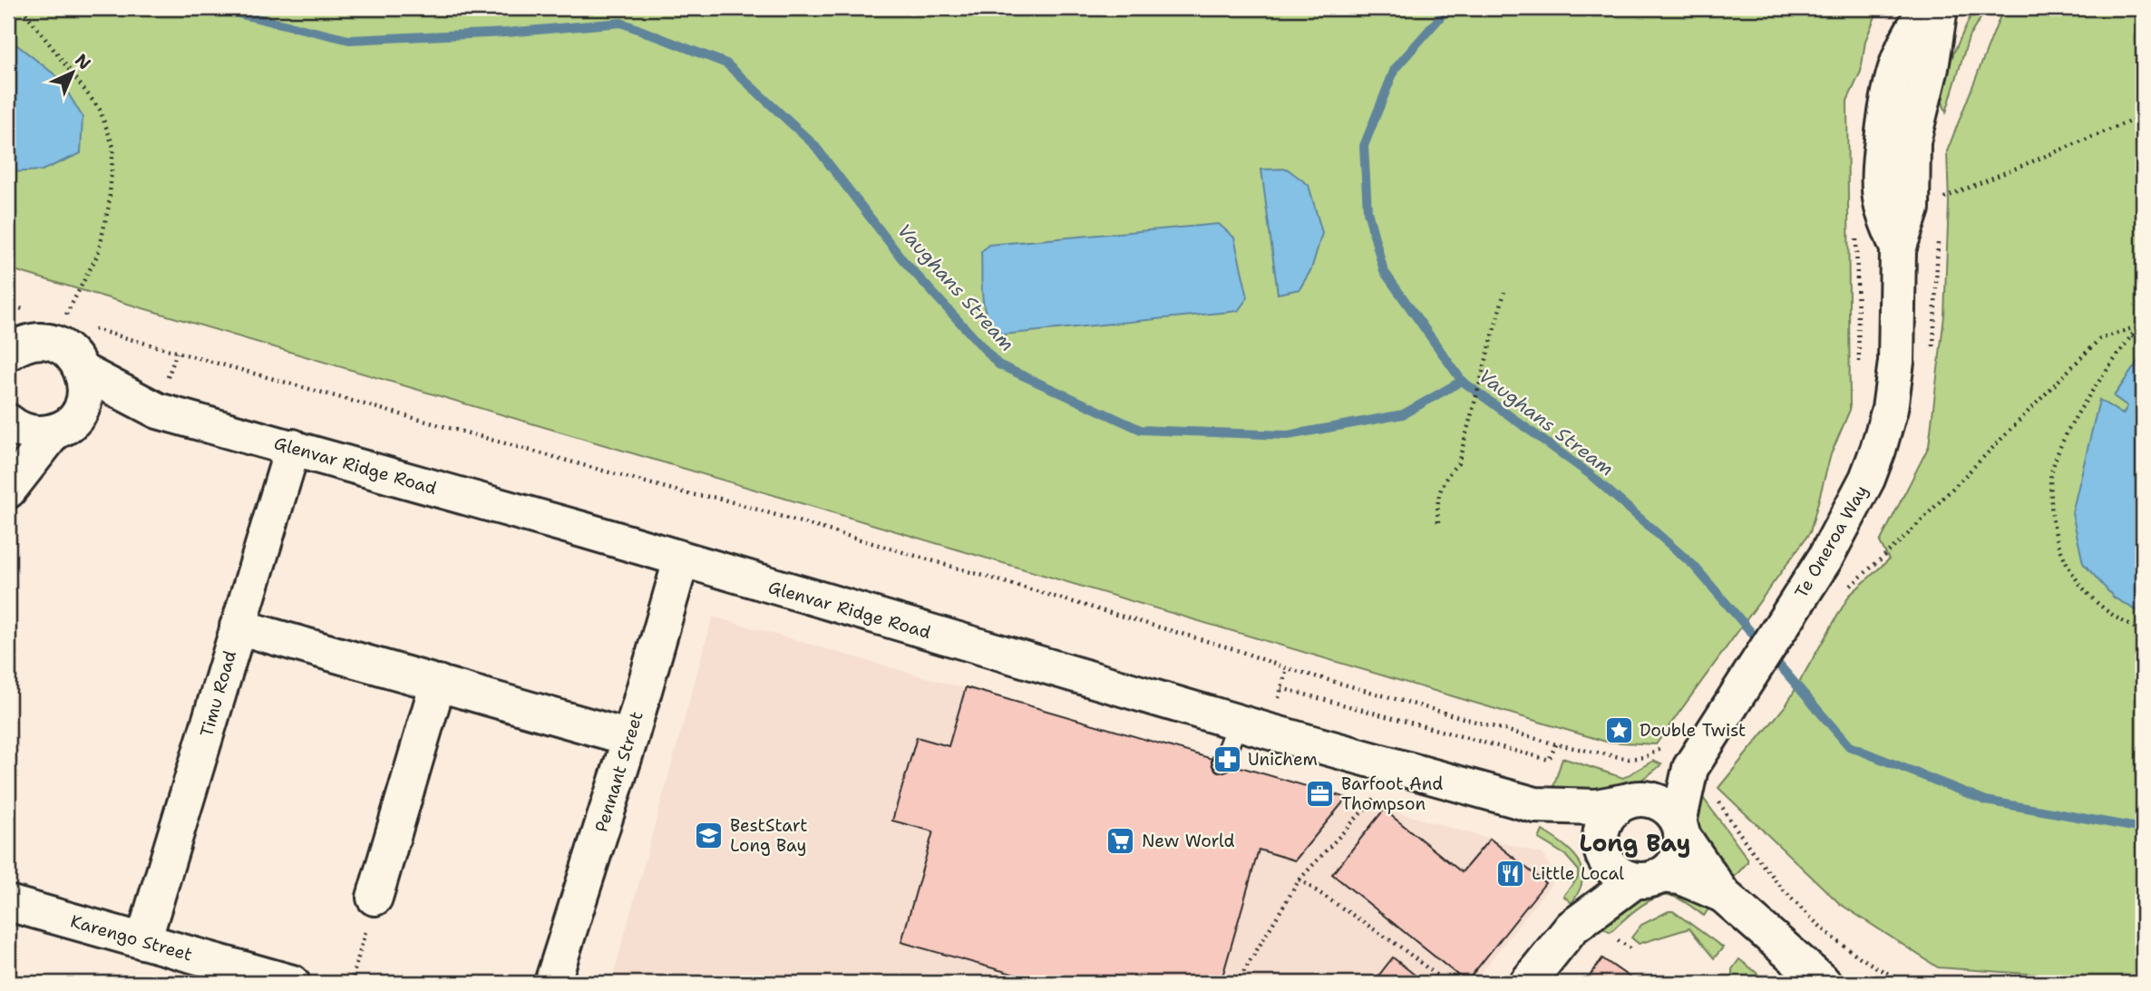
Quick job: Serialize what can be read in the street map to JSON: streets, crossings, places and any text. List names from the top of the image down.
{
  "streets": {
    "street": [
      "Glenvar Ridge Road",
      "Te Oneroa Way",
      "Timu Road",
      "Pennant Street",
      "Karengo Street"
    ]
  },
  "crossings": [
    ["Glenvar Ridge Road", "Te Oneroa Way"],
    ["Glenvar Ridge Road", "Timu Road"],
    ["Glenvar Ridge Road", "Pennant Street"],
    ["Timu Road", "Karengo Street"]
  ],
  "districts": ["Long Bay"],
  "water": ["Vaughans Stream"],
  "places": {
    "place": ["Double Twist"],
    "pharmacy": ["Unichem"],
    "office": ["Barfoot And Thompson"],
    "school or university": ["BestStart Long Bay"],
    "supermarket": ["New World"],
    "restaurant": ["Little Local"]
  },
  "north": "top right"
}
